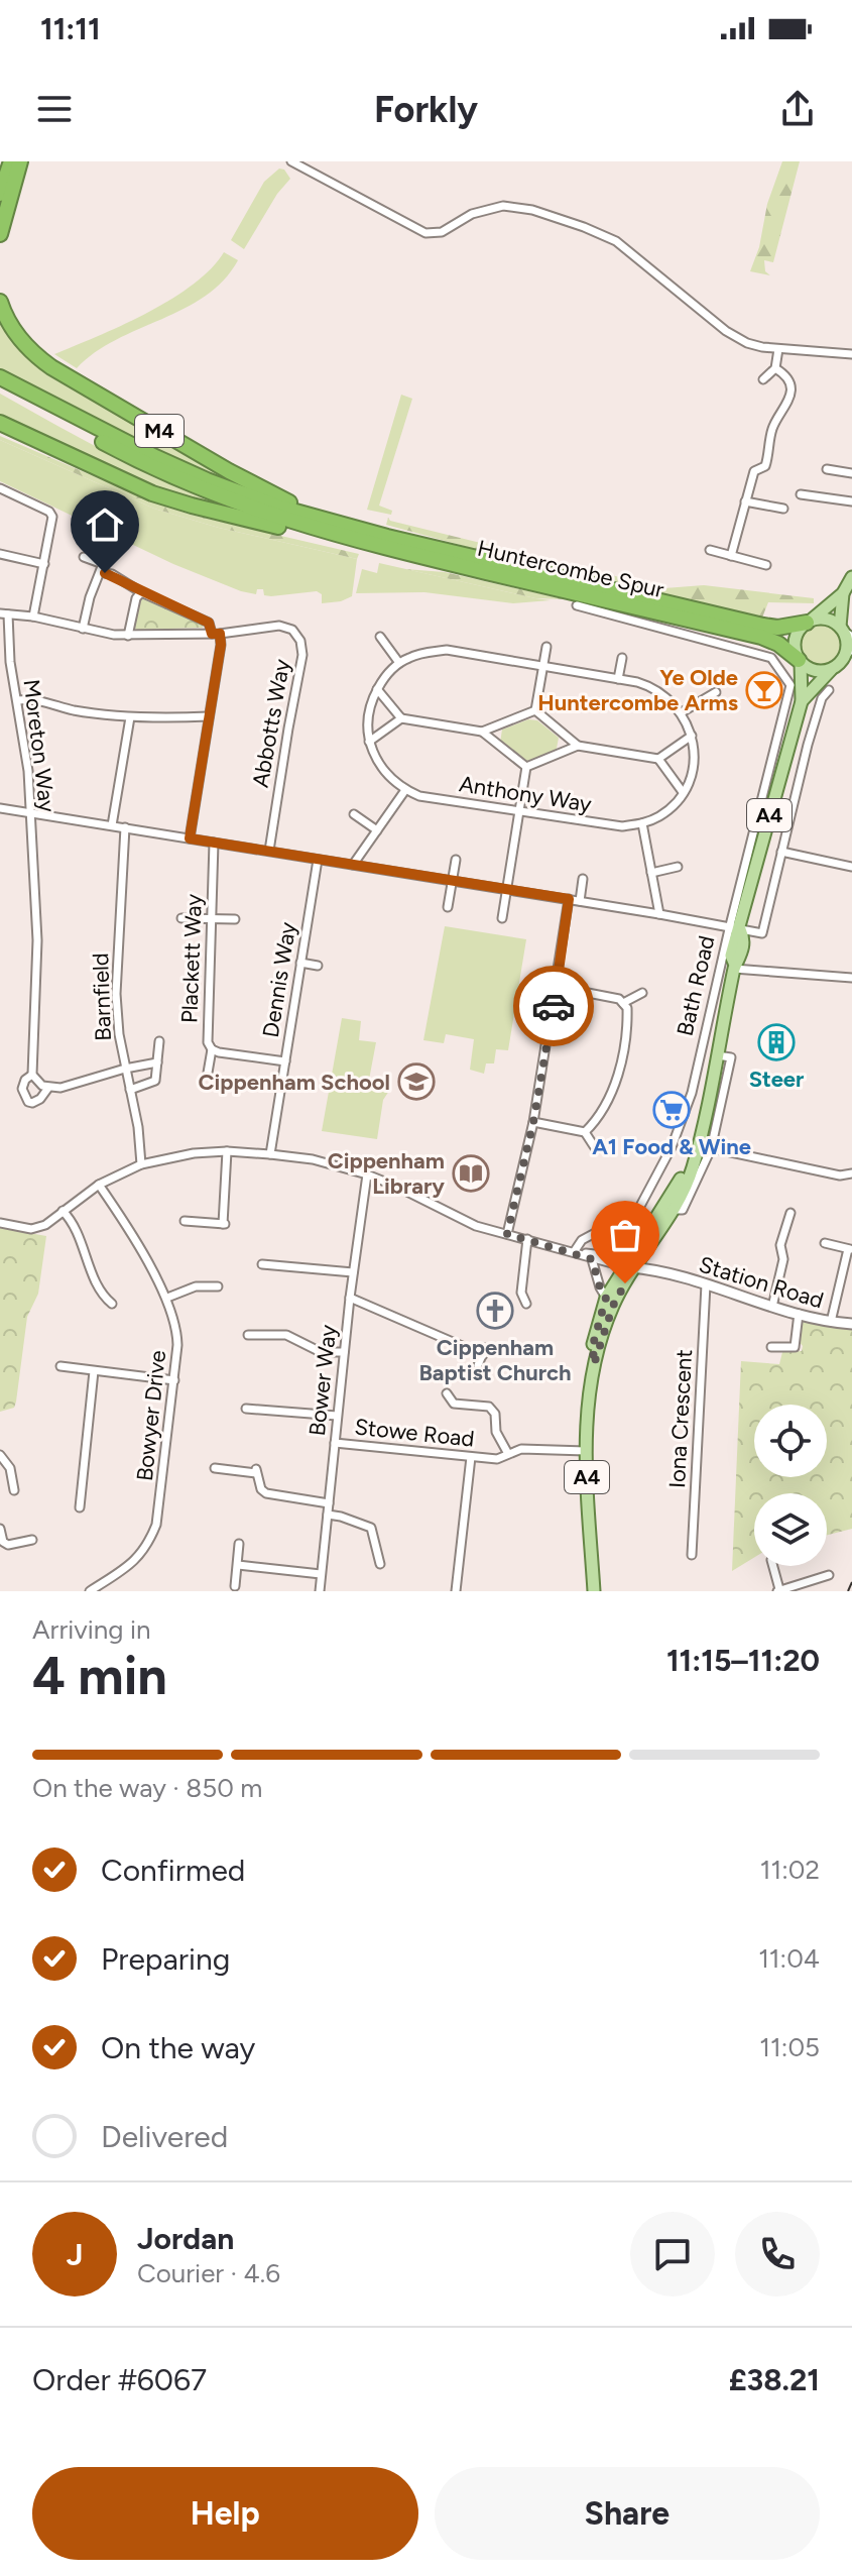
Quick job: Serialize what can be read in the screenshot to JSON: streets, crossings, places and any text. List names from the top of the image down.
{
  "streets": {
    "highway": ["M4", "Huntercombe Spur"],
    "main road": ["A4", "Bath Road"],
    "street": [
      "Abbotts Way",
      "Moreton Way",
      "Anthony Way",
      "Plackett Way",
      "Dennis Way",
      "Barnfield",
      "Station Road",
      "Bower Way",
      "Bowyer Drive",
      "Iona Crescent",
      "Stowe Road"
    ]
  },
  "crossings": [
    ["M4", "Huntercombe Spur"],
    ["Huntercombe Spur", "Bath Road"],
    ["Moreton Way", "Barnfield"],
    ["Plackett Way", "Dennis Way"],
    ["Bath Road", "Station Road"],
    ["Bath Road", "Stowe Road"],
    ["Station Road", "Iona Crescent"],
    ["Bower Way", "Stowe Road"]
  ],
  "places": {
    "bar": ["Ye Olde Huntercombe Arms"],
    "building": ["Steer"],
    "school or university": ["Cippenham School"],
    "supermarket": ["A1 Food & Wine"],
    "library": ["Cippenham Library"],
    "church": ["Cippenham Baptist Church"]
  },
  "page": {
    "status": "11:11",
    "header": "Forkly",
    "heading": ["4 min", "Arriving in", "11:15–11:20"],
    "panel": [
      "Jordan",
      "Courier · 4.6",
      "Order #6067",
      "£38.21"
    ],
    "bar": "On the way · 850 m",
    "list": [
      ["Confirmed", "11:02"],
      ["Preparing", "11:04"],
      ["On the way", "11:05"],
      "Delivered"
    ],
    "round": "J",
    "buttons": ["Help", "Share"]
  }
}
